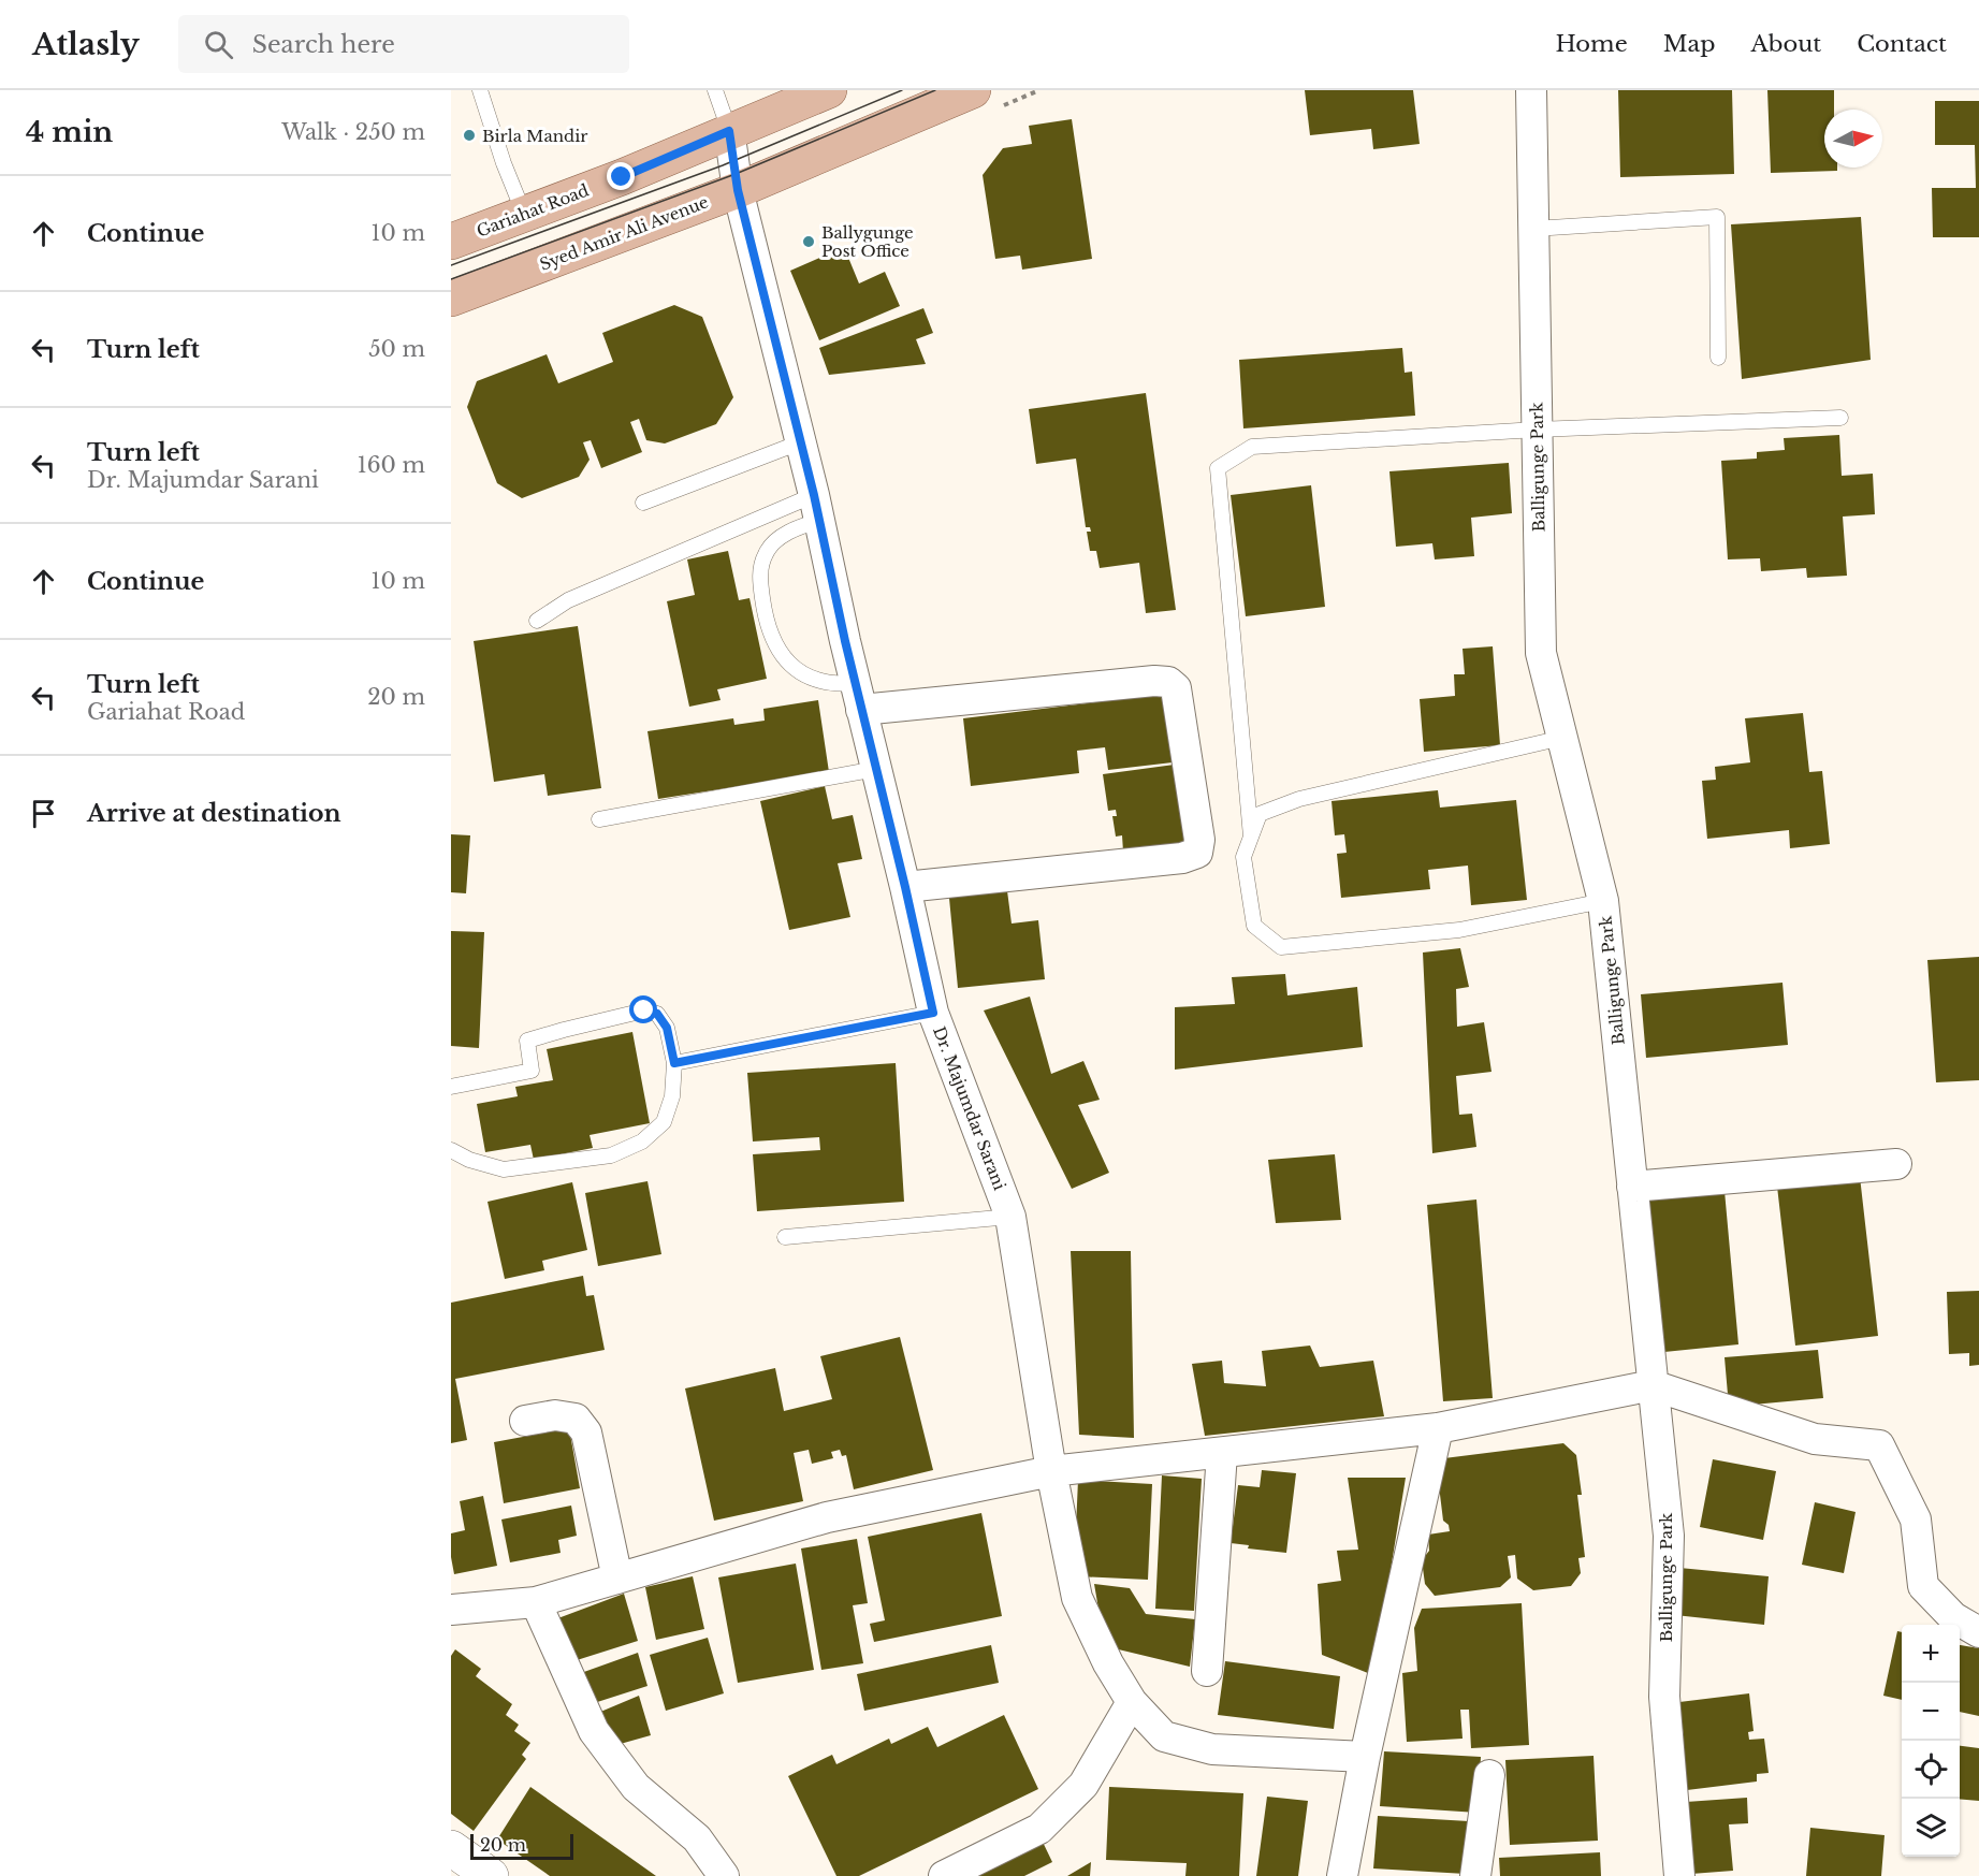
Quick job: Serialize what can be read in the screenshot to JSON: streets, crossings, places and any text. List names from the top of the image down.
{
  "streets": {
    "main road": ["Gariahat Road", "Syed Amir Ali Avenue"],
    "street": ["Balligunge Park", "Dr. Majumdar Sarani"]
  },
  "crossings": [
    ["Gariahat Road", "Dr. Majumdar Sarani"],
    ["Syed Amir Ali Avenue", "Dr. Majumdar Sarani"]
  ],
  "places": ["Birla Mandir", "Ballygunge Post Office"],
  "scale_bar": "20 m",
  "north": "right",
  "page": {
    "header": "Atlasly",
    "search": "Search here",
    "nav": [
      "Home",
      "Map",
      "About",
      "Contact"
    ],
    "heading": ["4 min", "Walk · 250 m"],
    "list": [
      ["Continue", "10 m"],
      ["Turn left", "50 m"],
      ["Turn left", "Dr. Majumdar Sarani", "160 m"],
      ["Continue", "10 m"],
      ["Turn left", "Gariahat Road", "20 m"],
      "Arrive at destination"
    ],
    "map_buttons": ["+", "−"],
    "scale": "20 m"
  }
}
